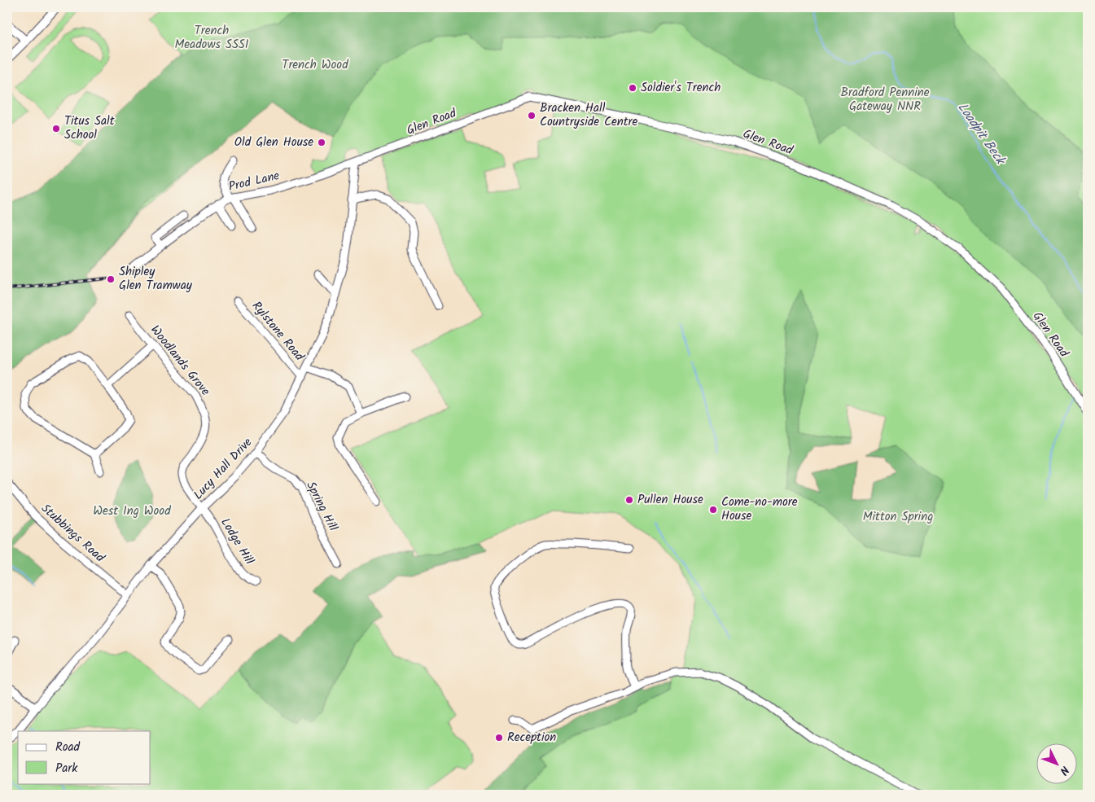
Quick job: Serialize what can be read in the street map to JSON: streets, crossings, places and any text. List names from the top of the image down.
{
  "streets": {
    "street": [
      "Glen Road",
      "Prod Lane",
      "Rylstone Road",
      "Woodlands Grove",
      "Lucy Hall Drive",
      "Spring Hill",
      "Stubbings Road",
      "Lodge Hill"
    ]
  },
  "crossings": [
    ["Glen Road", "Prod Lane"],
    ["Glen Road", "Lucy Hall Drive"],
    ["Prod Lane", "Lucy Hall Drive"],
    ["Rylstone Road", "Lucy Hall Drive"],
    ["Woodlands Grove", "Lucy Hall Drive"],
    ["Woodlands Grove", "Lodge Hill"],
    ["Lucy Hall Drive", "Spring Hill"],
    ["Lucy Hall Drive", "Stubbings Road"],
    ["Lucy Hall Drive", "Lodge Hill"]
  ],
  "water": ["Loadpit Beck"],
  "parks": [
    "Trench Meadows SSSI",
    "Trench Wood",
    "Bradford Pennine Gateway NNR",
    "West Ing Wood",
    "Mitton Spring"
  ],
  "places": [
    "Soldier's Trench",
    "Bracken Hall Countryside Centre",
    "Titus Salt School",
    "Old Glen House",
    "Shipley Glen Tramway",
    "Pullen House",
    "Come-no-more House",
    "Reception"
  ],
  "legend": ["Road", "Park"],
  "north": "bottom right"
}
